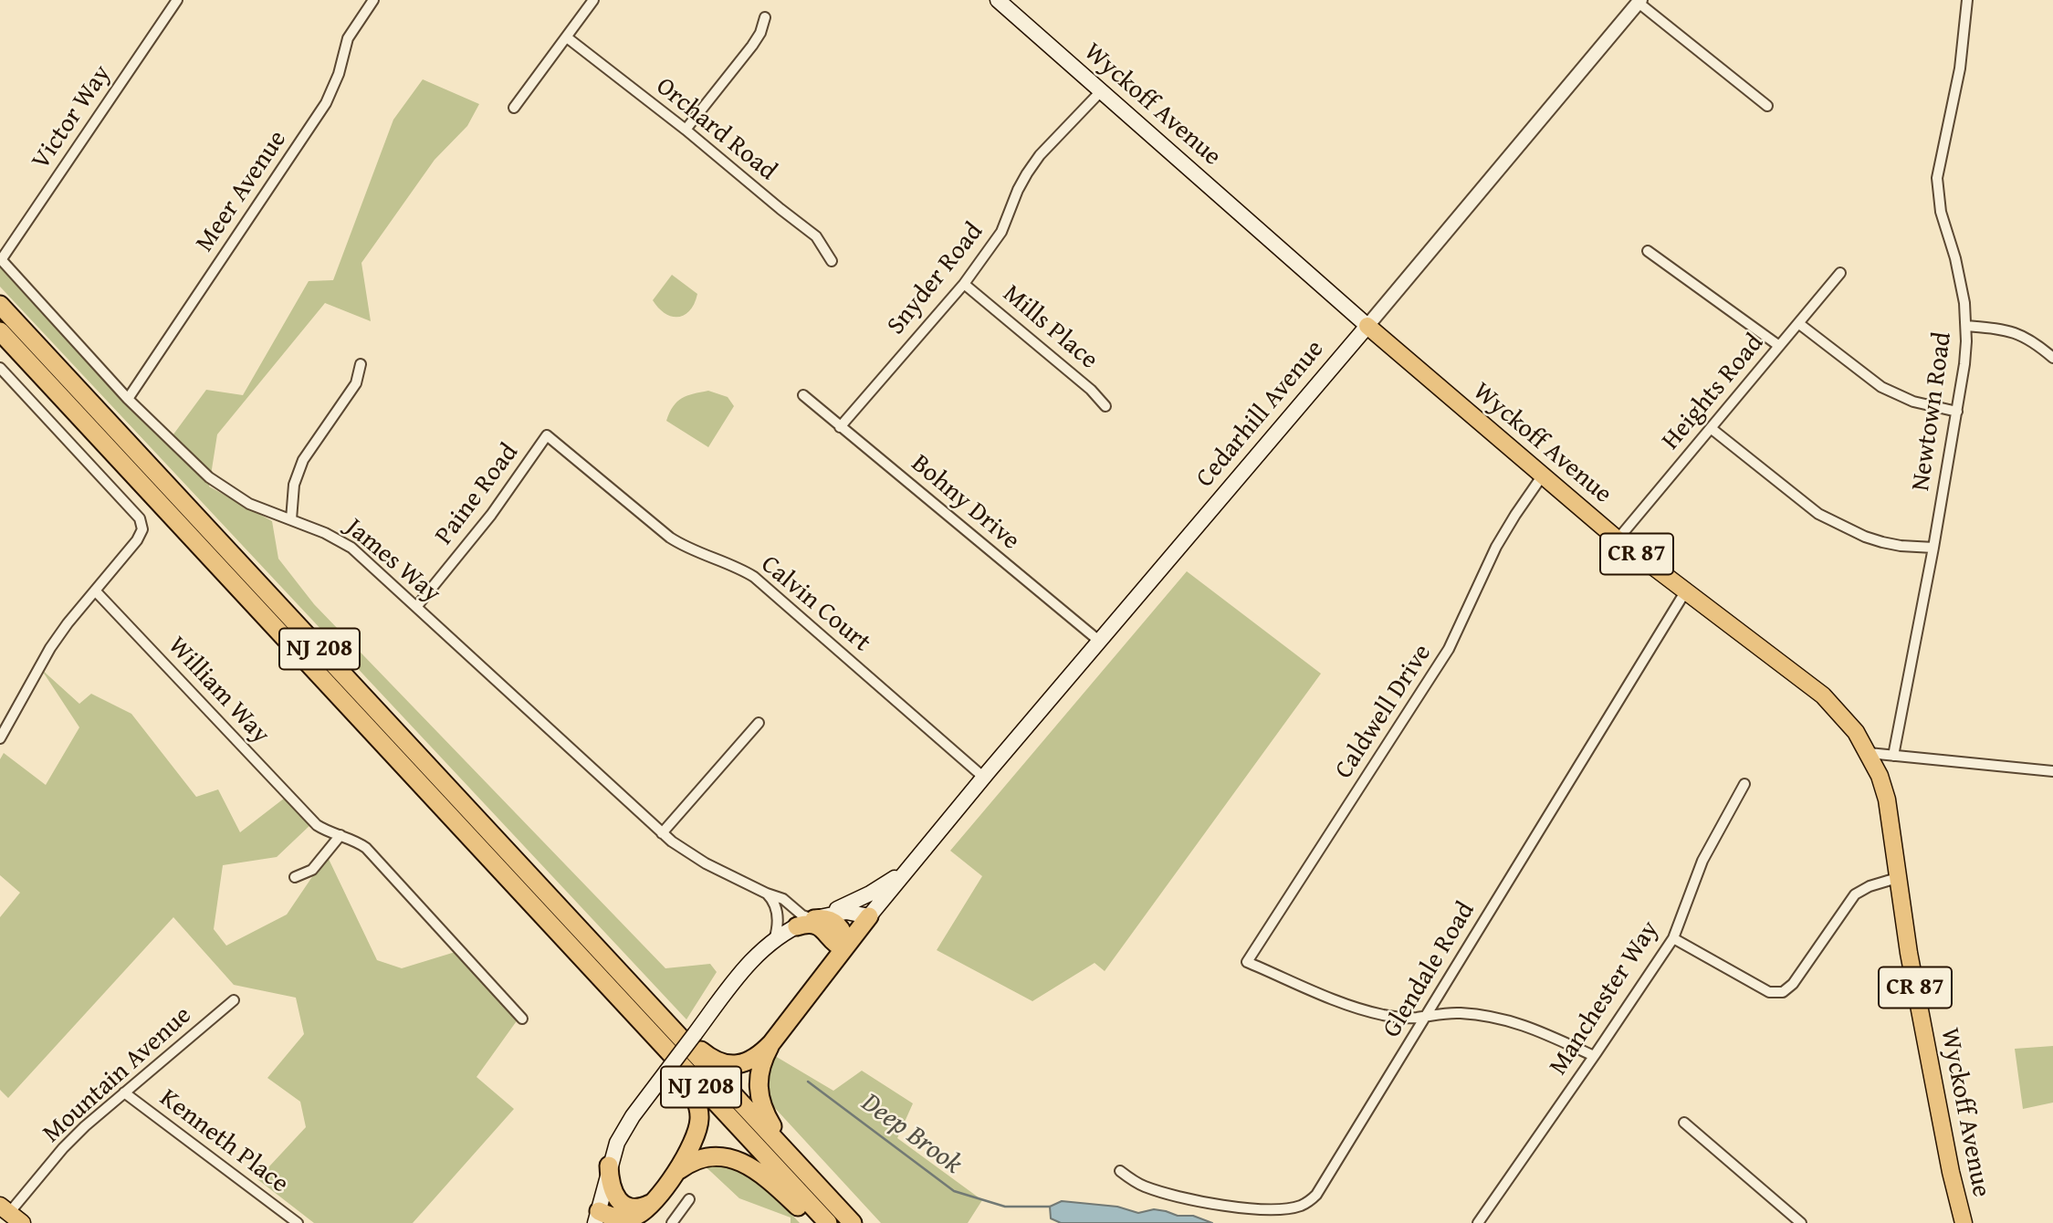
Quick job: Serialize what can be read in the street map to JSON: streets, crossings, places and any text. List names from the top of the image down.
{
  "streets": {
    "highway": ["NJ 208"],
    "main road": ["Wyckoff Avenue", "Cedarhill Avenue", "CR 87"],
    "street": [
      "Victor Way",
      "Orchard Road",
      "Meer Avenue",
      "Snyder Road",
      "Mills Place",
      "Heights Road",
      "Newtown Road",
      "Paine Road",
      "Bohny Drive",
      "James Way",
      "Calvin Court",
      "William Way",
      "Caldwell Drive",
      "Glendale Road",
      "Manchester Way",
      "Mountain Avenue",
      "Kenneth Place"
    ]
  },
  "crossings": [
    ["Wyckoff Avenue", "Snyder Road"],
    ["Wyckoff Avenue", "Heights Road"],
    ["Wyckoff Avenue", "Cedarhill Avenue"],
    ["Wyckoff Avenue", "Caldwell Drive"],
    ["Wyckoff Avenue", "Glendale Road"],
    ["Victor Way", "James Way"],
    ["Meer Avenue", "James Way"],
    ["Snyder Road", "Mills Place"],
    ["Snyder Road", "Bohny Drive"],
    ["Cedarhill Avenue", "Bohny Drive"],
    ["Cedarhill Avenue", "James Way"],
    ["Cedarhill Avenue", "Calvin Court"],
    ["Paine Road", "James Way"],
    ["Paine Road", "Calvin Court"],
    ["Caldwell Drive", "Glendale Road"],
    ["Mountain Avenue", "Kenneth Place"]
  ],
  "water": ["Deep Brook"]
}
